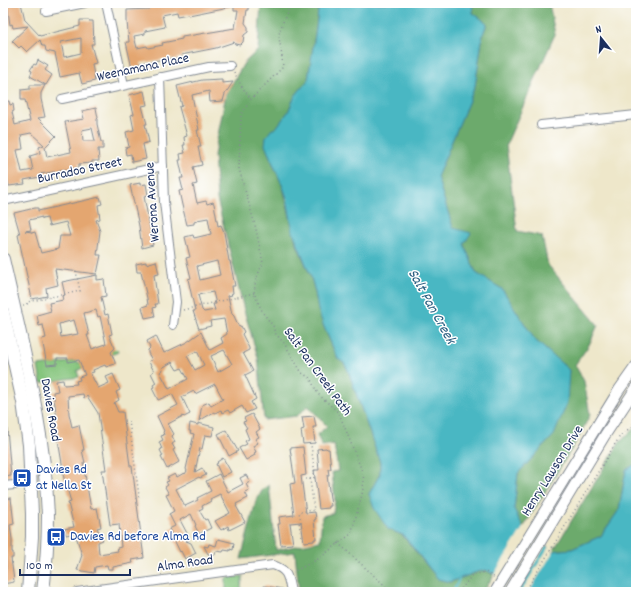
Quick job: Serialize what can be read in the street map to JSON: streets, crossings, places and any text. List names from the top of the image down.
{
  "streets": {
    "highway": ["Davies Road"],
    "main road": ["Henry Lawson Drive"],
    "street": [
      "Weenamana Place",
      "Burradoo Street",
      "Werona Avenue",
      "Alma Road"
    ],
    "path": ["Salt Pan Creek Path"]
  },
  "crossings": [
    ["Weenamana Place", "Werona Avenue"],
    ["Burradoo Street", "Werona Avenue"],
    ["Salt Pan Creek Path", "Alma Road"]
  ],
  "water": ["Salt Pan Creek"],
  "places": {
    "bus stop": ["Davies Rd at Nella St", "Davies Rd before Alma Rd"]
  },
  "scale_bar": "100 m",
  "north": "top"
}
